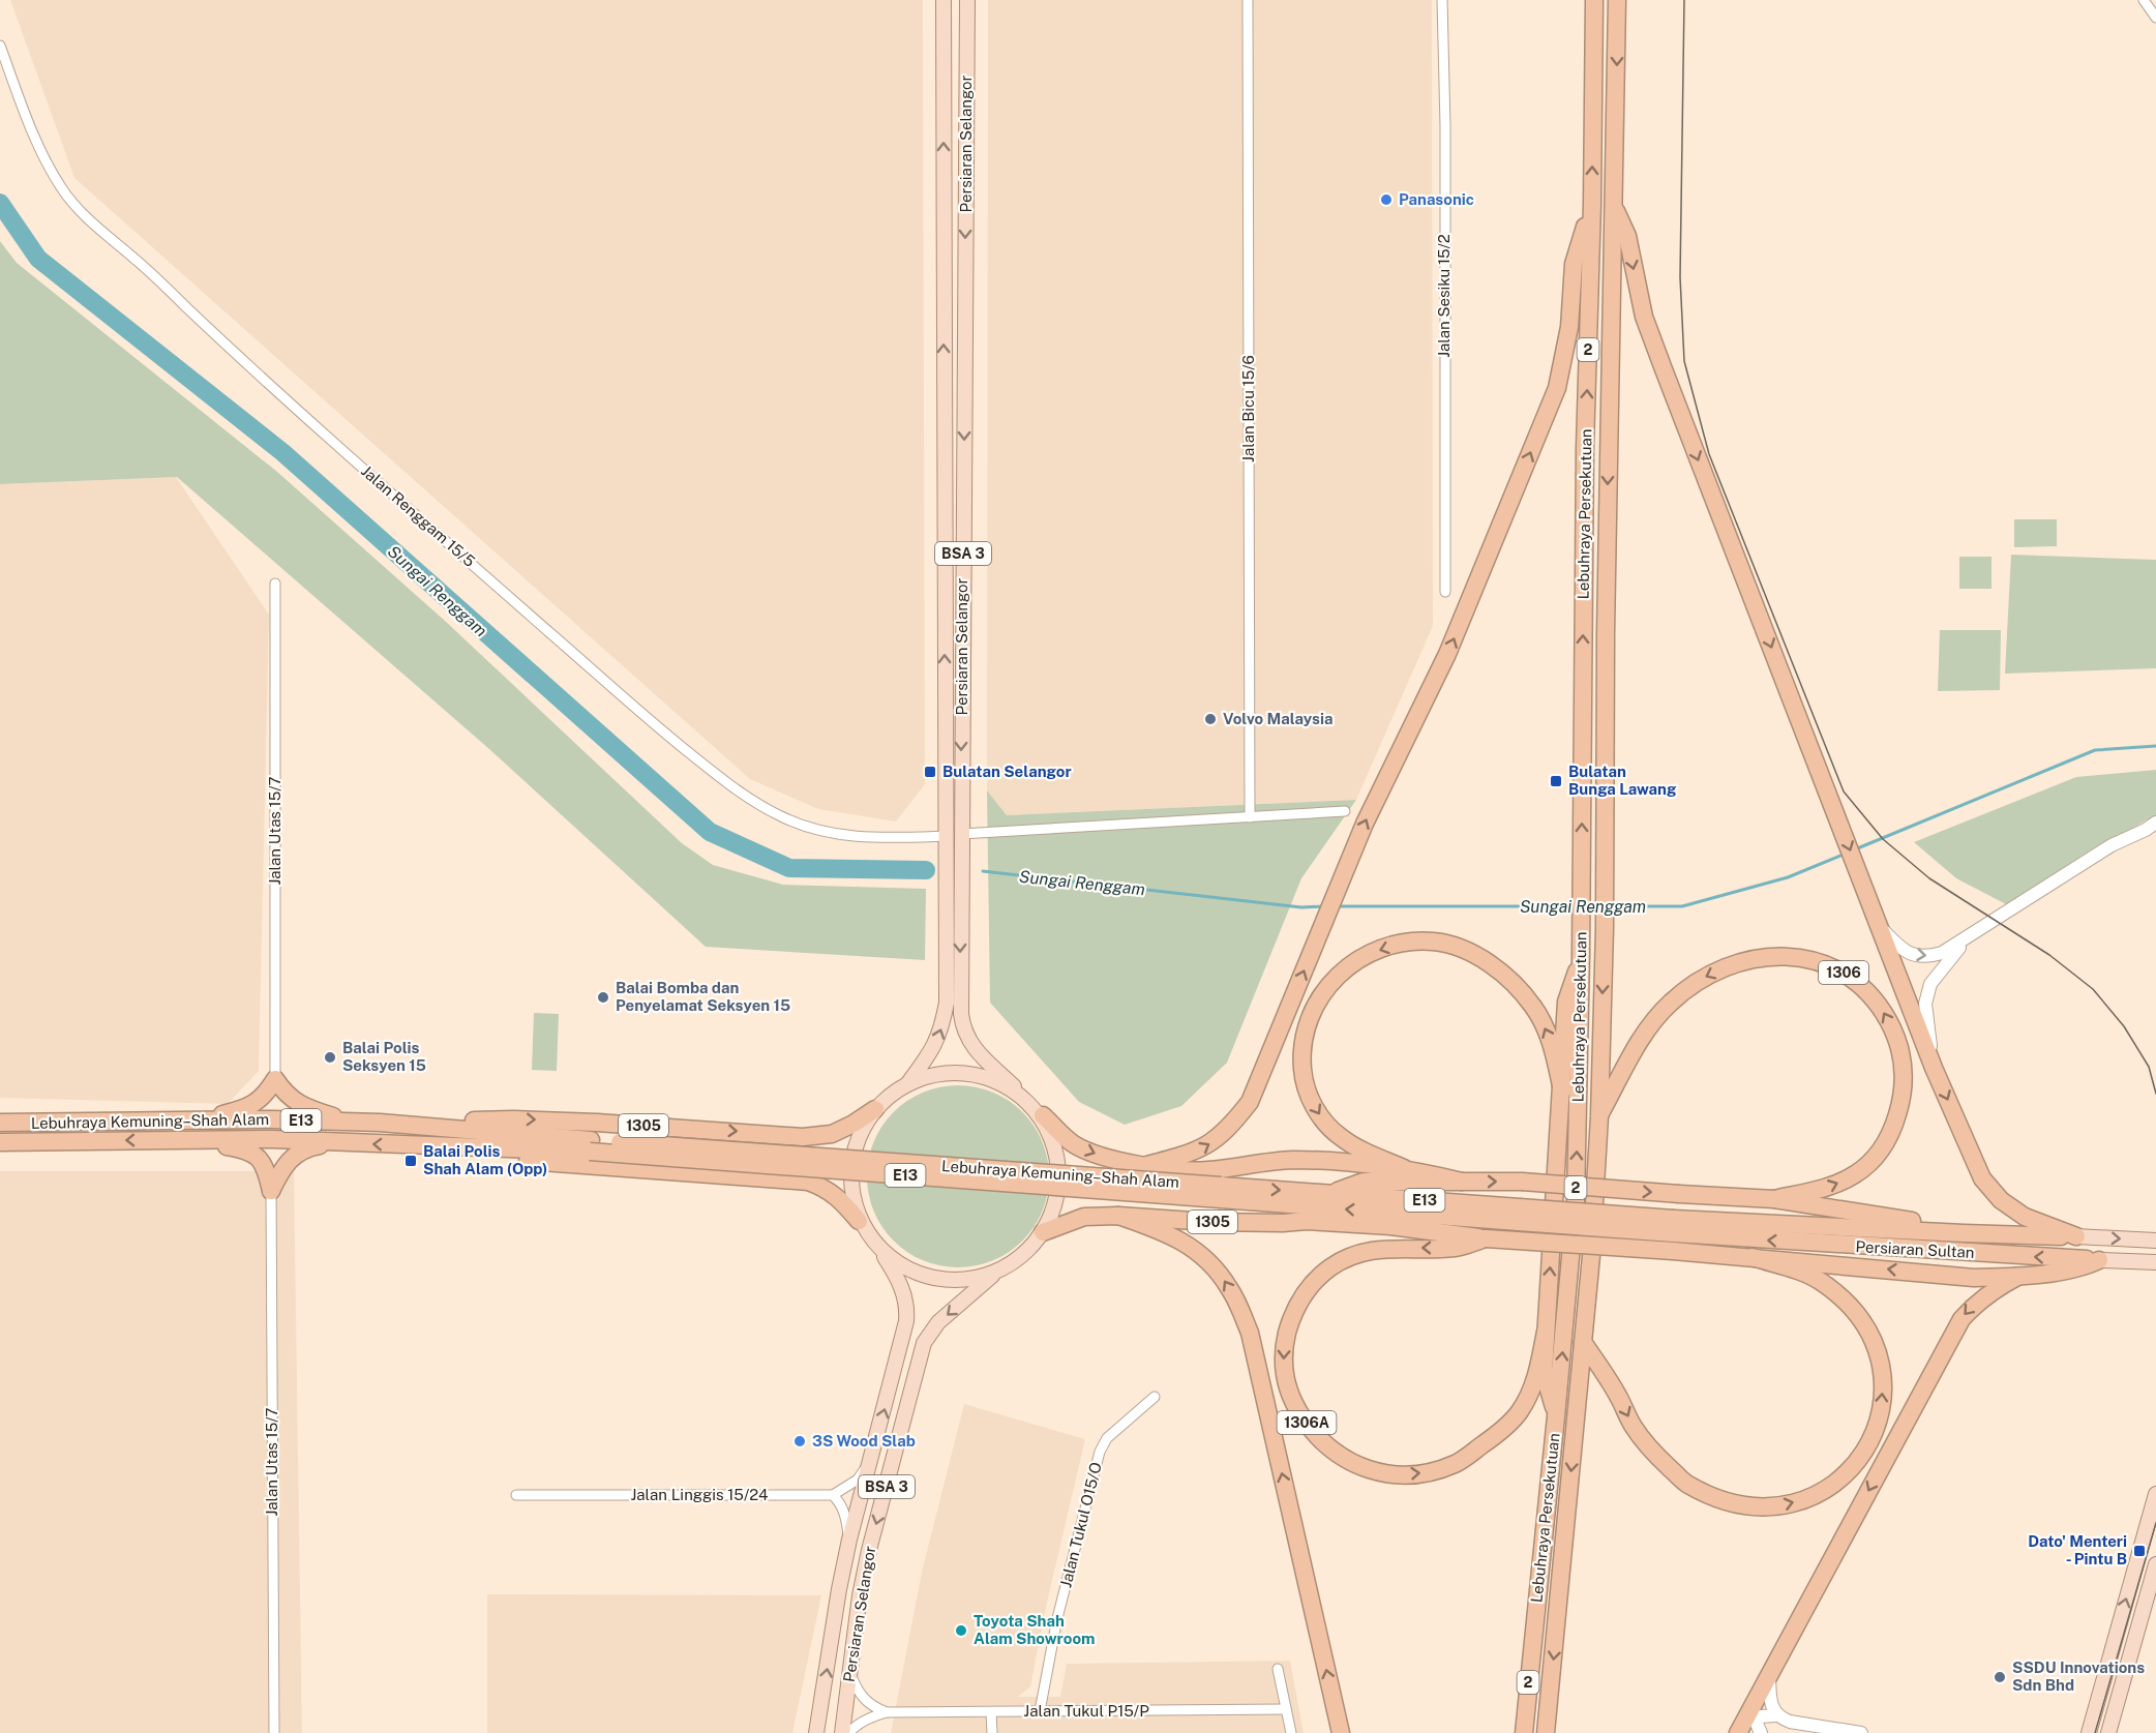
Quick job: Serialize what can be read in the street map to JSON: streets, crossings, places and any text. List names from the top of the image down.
{
  "streets": {
    "highway": [
      "2",
      "Lebuhraya Persekutuan",
      "1306",
      "E13",
      "Lebuhraya Kemuning–Shah Alam",
      "1305",
      "Persiaran Sultan",
      "1306A"
    ],
    "main road": ["Persiaran Selangor", "BSA 3"],
    "street": [
      "Jalan Sesiku 15/2",
      "Jalan Bicu 15/6",
      "Jalan Renggam 15/5",
      "Jalan Utas 15/7",
      "Jalan Linggis 15/24",
      "Jalan Tukul O15/O",
      "Jalan Tukul P15/P"
    ]
  },
  "crossings": [
    ["Persiaran Selangor", "Jalan Renggam 15/5"],
    ["Persiaran Selangor", "1305"],
    ["Lebuhraya Persekutuan", "1306"],
    ["Lebuhraya Kemuning–Shah Alam", "1305"],
    ["Lebuhraya Kemuning–Shah Alam", "Persiaran Sultan"],
    ["Jalan Tukul O15/O", "Jalan Tukul P15/P"]
  ],
  "water": ["Sungai Renggam"],
  "places": {
    "other": [
      "Panasonic",
      "Volvo Malaysia",
      "Balai Bomba dan Penyelamat Seksyen 15",
      "Balai Polis Seksyen 15",
      "3S Wood Slab",
      "Toyota Shah Alam Showroom",
      "SSDU Innovations Sdn Bhd"
    ],
    "transit": [
      "Bulatan Selangor",
      "Bulatan Bunga Lawang",
      "Balai Polis Shah Alam (Opp)",
      "Dato' Menteri - Pintu B"
    ]
  }
}
